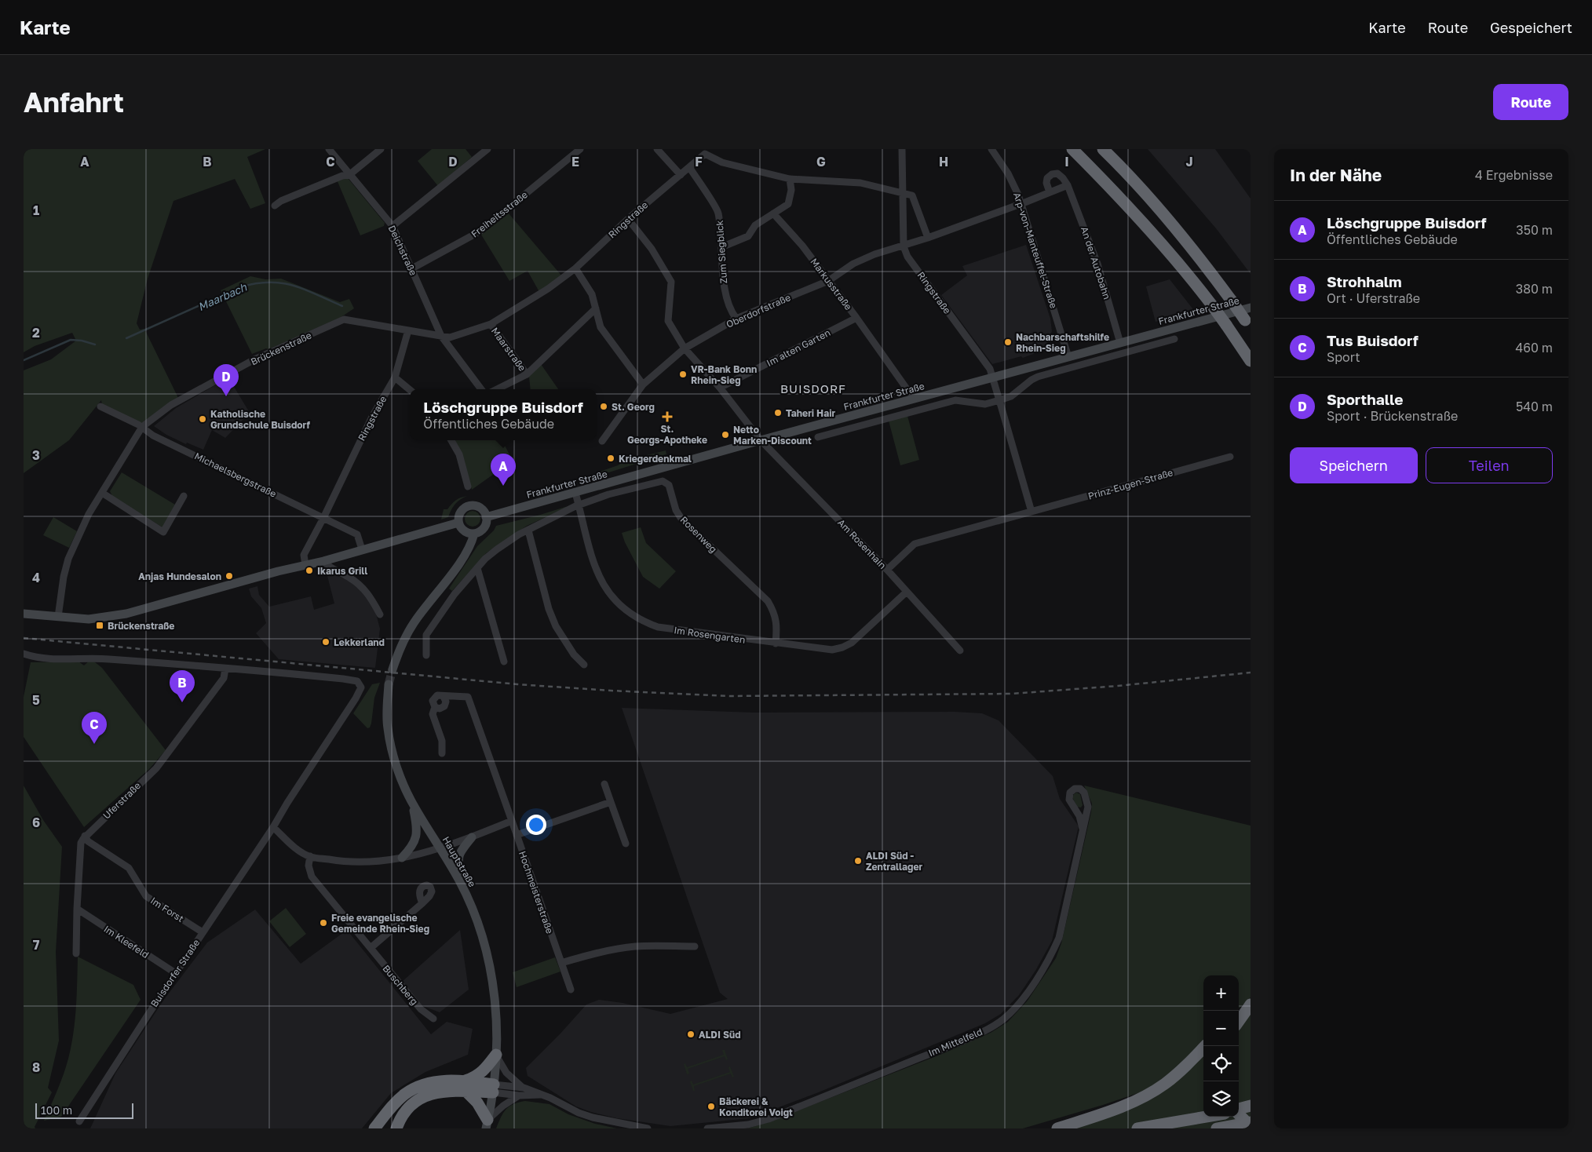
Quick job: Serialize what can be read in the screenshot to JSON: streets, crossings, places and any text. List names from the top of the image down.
{
  "streets": {
    "main road": ["Frankfurter Straße", "Hauptstraße"],
    "street": [
      "Freiheitsstraße",
      "Ringstraße",
      "Deichstraße",
      "Arp-von-Manteuffel-Straße",
      "Zum Siegblick",
      "An der Autobahn",
      "Markusstraße",
      "Oberdorfstraße",
      "Im alten Garten",
      "Brückenstraße",
      "Maarstraße",
      "Michaelsbergstraße",
      "Prinz-Eugen-Straße",
      "Rosenweg",
      "Am Rosenhain",
      "Im Rosengarten",
      "Uferstraße",
      "Hochmeisterstraße",
      "Im Forst",
      "Im Kleefeld",
      "Buisdorfer Straße",
      "Buschberg",
      "Im Mittelfeld"
    ]
  },
  "crossings": [
    ["Freiheitsstraße", "Deichstraße"],
    ["Ringstraße", "Deichstraße"],
    ["Ringstraße", "Zum Siegblick"],
    ["Ringstraße", "Oberdorfstraße"],
    ["Ringstraße", "Frankfurter Straße"],
    ["Ringstraße", "Brückenstraße"],
    ["Ringstraße", "Maarstraße"],
    ["Ringstraße", "Michaelsbergstraße"],
    ["Ringstraße", "Am Rosenhain"],
    ["Arp-von-Manteuffel-Straße", "Frankfurter Straße"],
    ["Zum Siegblick", "Oberdorfstraße"],
    ["An der Autobahn", "Oberdorfstraße"],
    ["An der Autobahn", "Frankfurter Straße"],
    ["Markusstraße", "Oberdorfstraße"],
    ["Markusstraße", "Im alten Garten"],
    ["Oberdorfstraße", "Am Rosenhain"],
    ["Frankfurter Straße", "Am Rosenhain"],
    ["Frankfurter Straße", "Im Rosengarten"],
    ["Im alten Garten", "Am Rosenhain"],
    ["Brückenstraße", "Michaelsbergstraße"],
    ["Prinz-Eugen-Straße", "Am Rosenhain"],
    ["Rosenweg", "Im Rosengarten"],
    ["Am Rosenhain", "Im Rosengarten"],
    ["Uferstraße", "Im Forst"],
    ["Uferstraße", "Buisdorfer Straße"],
    ["Im Forst", "Buisdorfer Straße"],
    ["Im Kleefeld", "Buisdorfer Straße"]
  ],
  "districts": ["BUISDORF"],
  "water": ["Maarbach"],
  "places": {
    "other": [
      "Nachbarschaftshilfe Rhein-Sieg",
      "VR-Bank Bonn Rhein-Sieg",
      "St. Georg",
      "Taheri Hair",
      "Katholische Grundschule Buisdorf",
      "Netto Marken-Discount",
      "Kriegerdenkmal",
      "Ikarus Grill",
      "Anjas Hundesalon",
      "Lekkerland",
      "ALDI Süd - Zentrallager",
      "Freie evangelische Gemeinde Rhein-Sieg",
      "ALDI Süd",
      "Bäckerei & Konditorei Voigt"
    ],
    "health": ["St. Georgs-Apotheke"],
    "transit": ["Brückenstraße"]
  },
  "scale_bar": "100 m",
  "page": {
    "header": "Karte",
    "nav": ["Karte", "Route", "Gespeichert"],
    "buttons": [
      "Route",
      ["Speichern", "Teilen"]
    ],
    "title": "Anfahrt",
    "heading": ["In der Nähe", "4 Ergebnisse"],
    "list": [
      {
        "mark": "A",
        "name": "Löschgruppe Buisdorf",
        "note": "Öffentliches Gebäude",
        "value": "350 m"
      },
      {
        "mark": "B",
        "name": "Strohhalm",
        "note": "Ort · Uferstraße",
        "value": "380 m"
      },
      {
        "mark": "C",
        "name": "Tus Buisdorf",
        "note": "Sport",
        "value": "460 m"
      },
      {
        "mark": "D",
        "name": "Sporthalle",
        "note": "Sport · Brückenstraße",
        "value": "540 m"
      }
    ],
    "pins": [
      "D",
      "A",
      "B",
      "C"
    ],
    "popup": ["Löschgruppe Buisdorf", "Öffentliches Gebäude"],
    "map_buttons": ["+", "−"],
    "scale": "100 m"
  },
  "grid": {
    "columns": [
      "A",
      "B",
      "C",
      "D",
      "E",
      "F",
      "G",
      "H",
      "I",
      "J"
    ],
    "rows": [
      "1",
      "2",
      "3",
      "4",
      "5",
      "6",
      "7",
      "8"
    ]
  }
}
